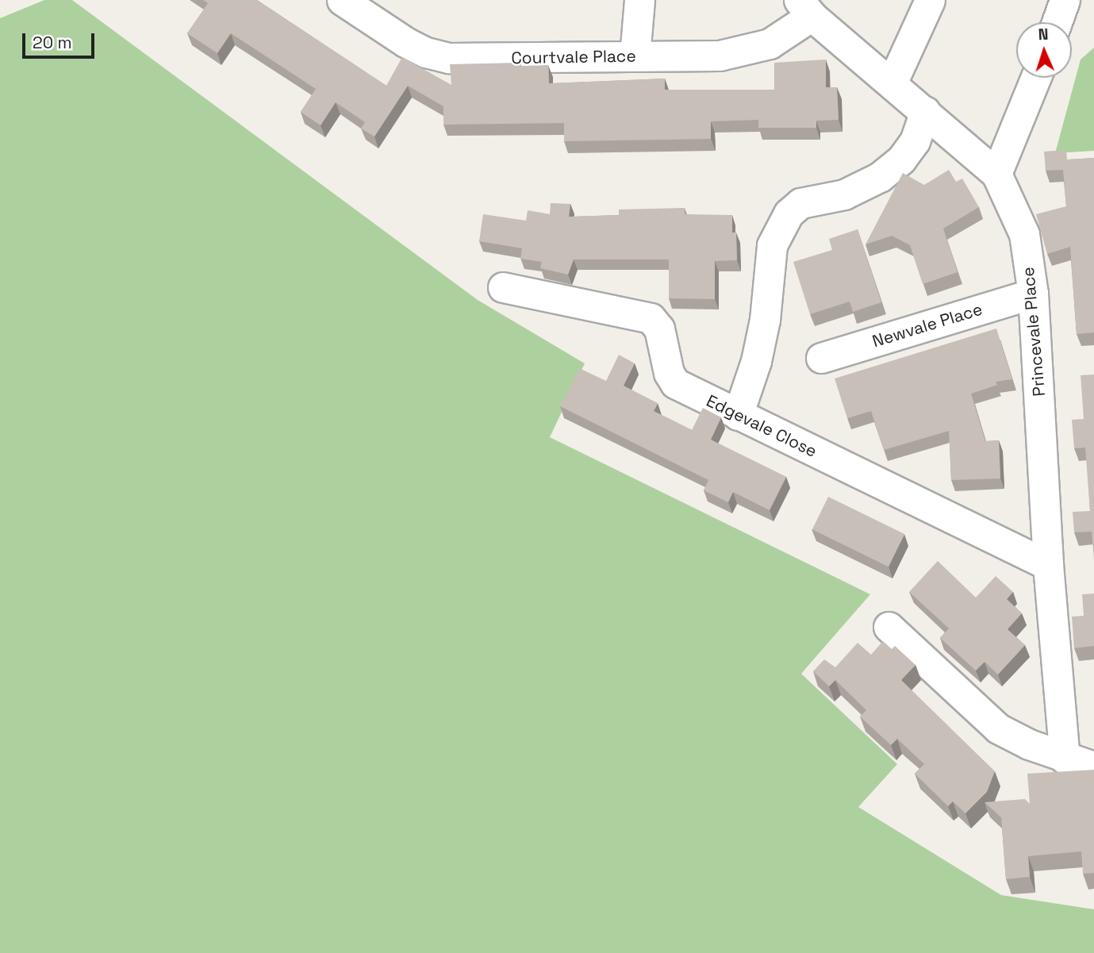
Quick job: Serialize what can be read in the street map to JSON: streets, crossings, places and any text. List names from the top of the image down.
{
  "streets": {
    "street": [
      "Courtvale Place",
      "Newvale Place",
      "Princevale Place",
      "Edgevale Close"
    ]
  },
  "crossings": [
    ["Courtvale Place", "Princevale Place"],
    ["Newvale Place", "Princevale Place"],
    ["Princevale Place", "Edgevale Close"]
  ],
  "scale_bar": "20 m",
  "north": "top"
}
